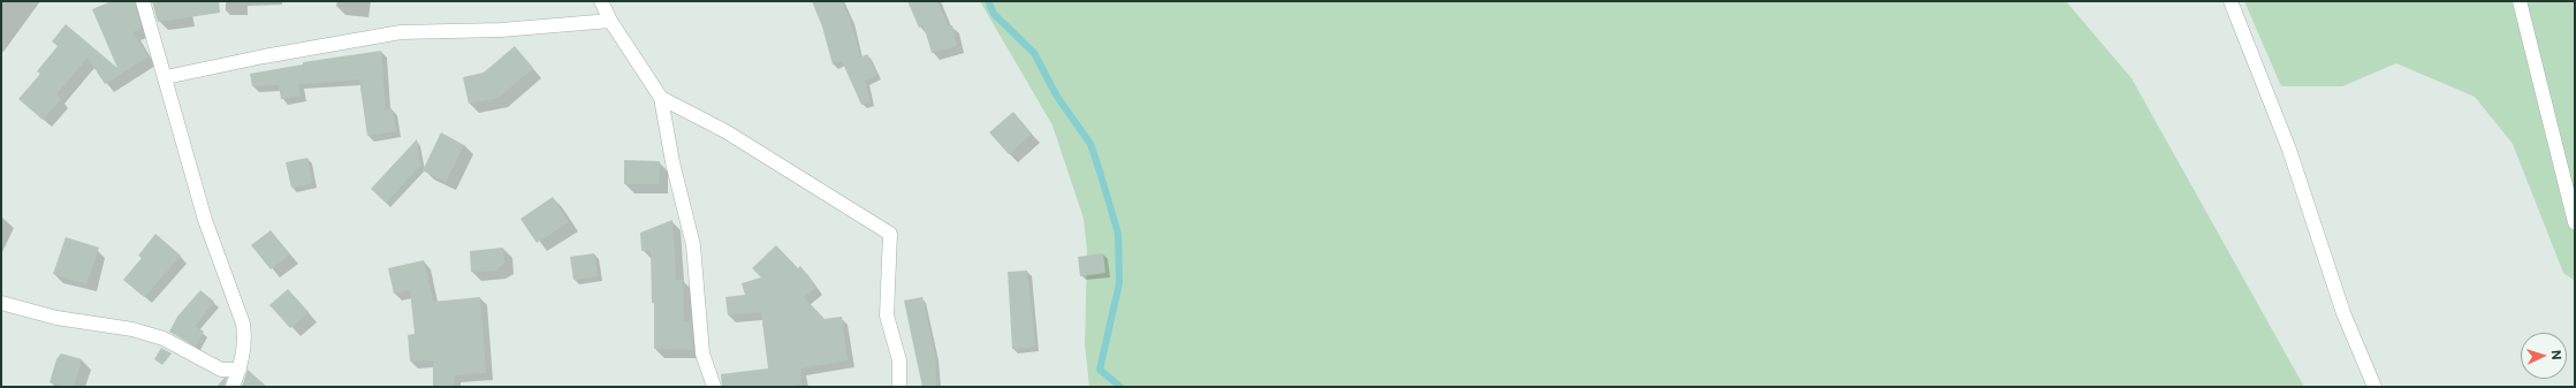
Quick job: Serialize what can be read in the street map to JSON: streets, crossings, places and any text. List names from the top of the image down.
{
  "north": "right"
}
